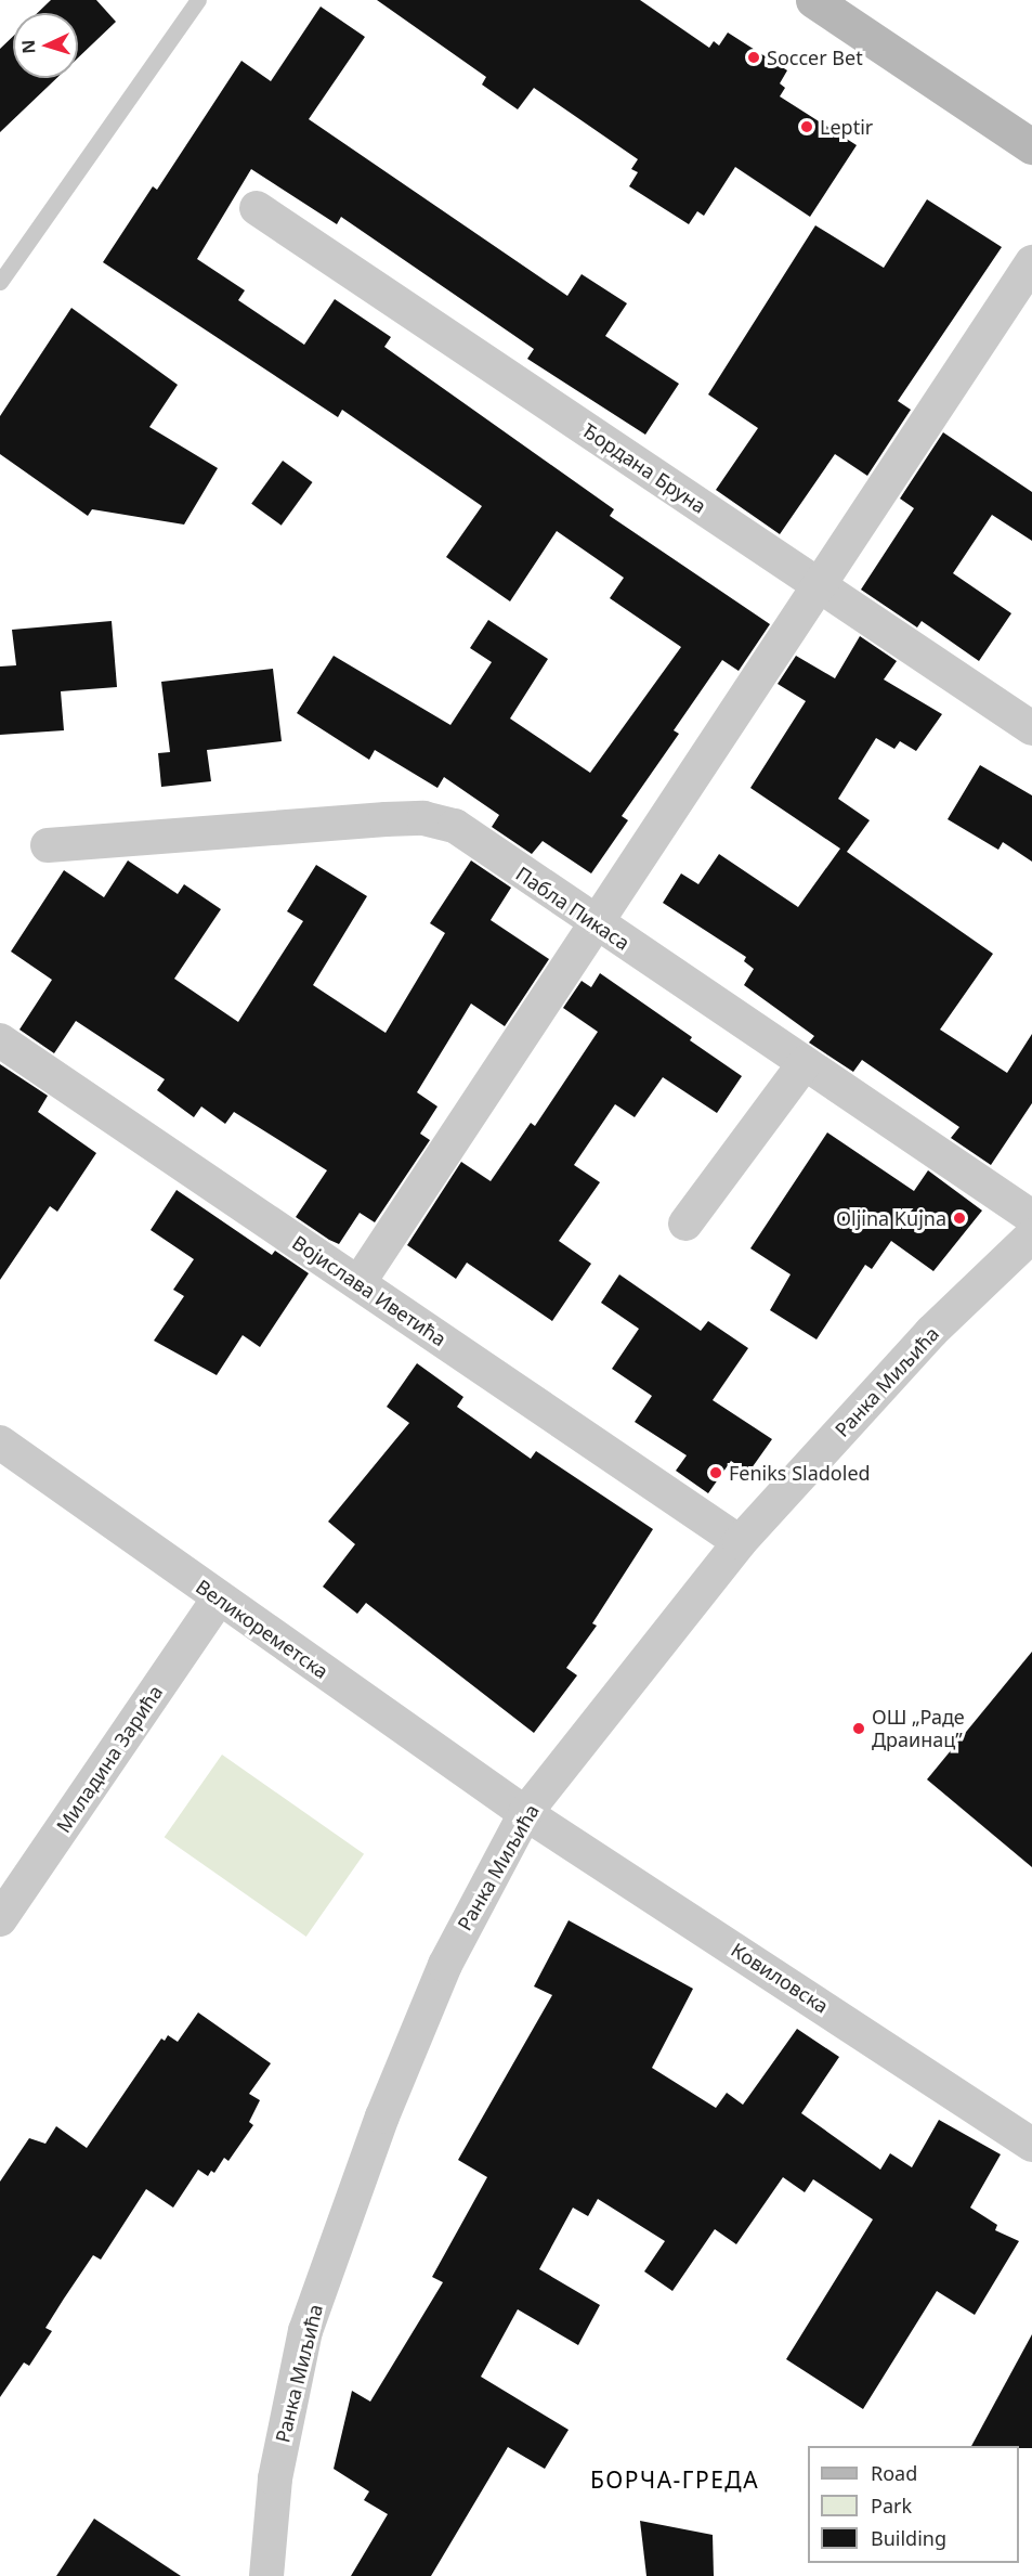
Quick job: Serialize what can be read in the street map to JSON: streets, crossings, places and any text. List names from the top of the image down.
{
  "streets": {
    "street": [
      "Ђордана Бруна",
      "Пабла Пикаса",
      "Војислава Иветића",
      "Ранка Миљића",
      "Великореметска",
      "Миладина Зарића",
      "Ковиловска"
    ]
  },
  "crossings": [
    ["Војислава Иветића", "Ранка Миљића"],
    ["Ранка Миљића", "Великореметска"],
    ["Ранка Миљића", "Ковиловска"],
    ["Великореметска", "Миладина Зарића"],
    ["Великореметска", "Ковиловска"]
  ],
  "districts": ["БОРЧА-ГРЕДА"],
  "places": [
    "Soccer Bet",
    "Leptir",
    "Oljina Kujna",
    "Feniks Sladoled",
    "ОШ „Раде Драинац”"
  ],
  "legend": ["Road", "Park", "Building"],
  "north": "left"
}
